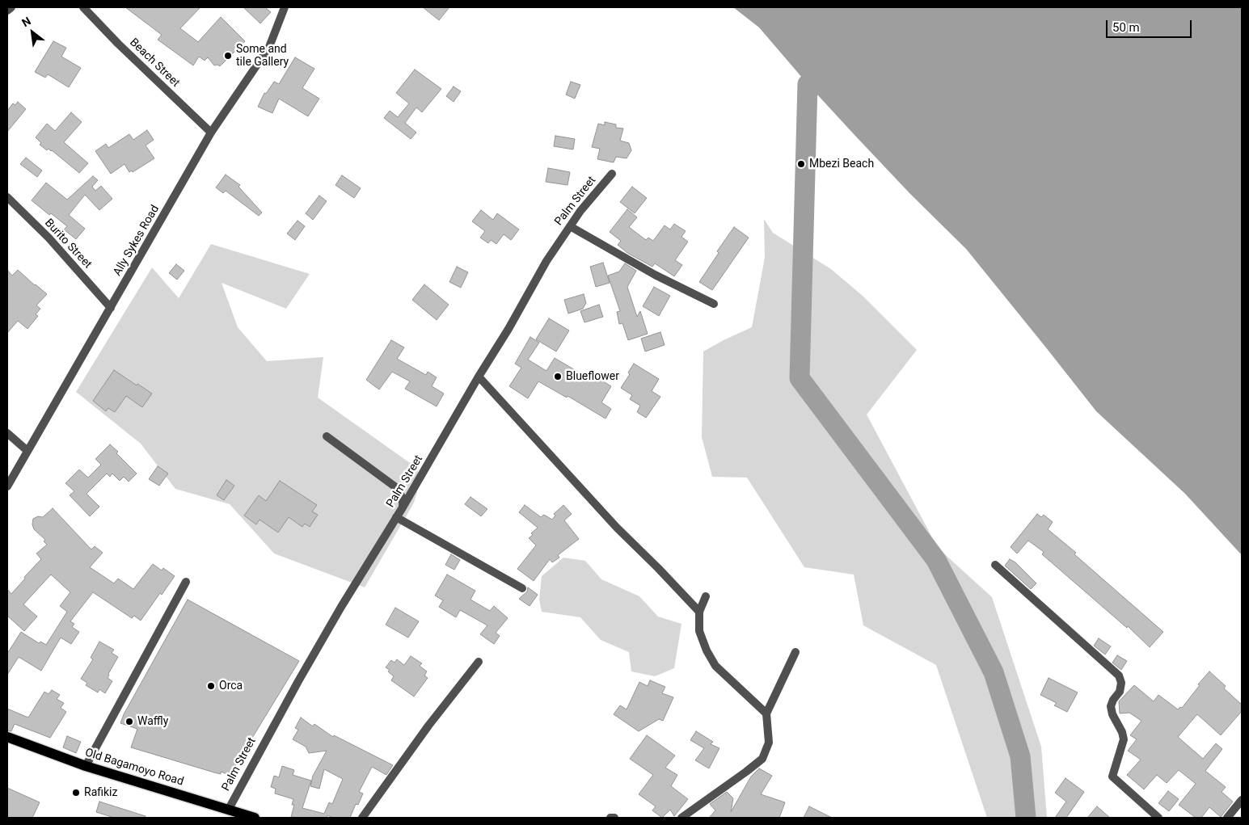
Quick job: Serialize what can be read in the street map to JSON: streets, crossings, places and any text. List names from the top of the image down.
{
  "streets": {
    "main road": ["Old Bagamoyo Road"],
    "street": [
      "Beach Street",
      "Palm Street",
      "Ally Sykes Road",
      "Burito Street"
    ]
  },
  "crossings": [
    ["Beach Street", "Ally Sykes Road"],
    ["Palm Street", "Old Bagamoyo Road"],
    ["Ally Sykes Road", "Burito Street"]
  ],
  "places": [
    "Some and tile Gallery",
    "Mbezi Beach",
    "Blueflower",
    "Orca",
    "Waffly",
    "Rafikiz"
  ],
  "scale_bar": "50 m",
  "north": "top left"
}
